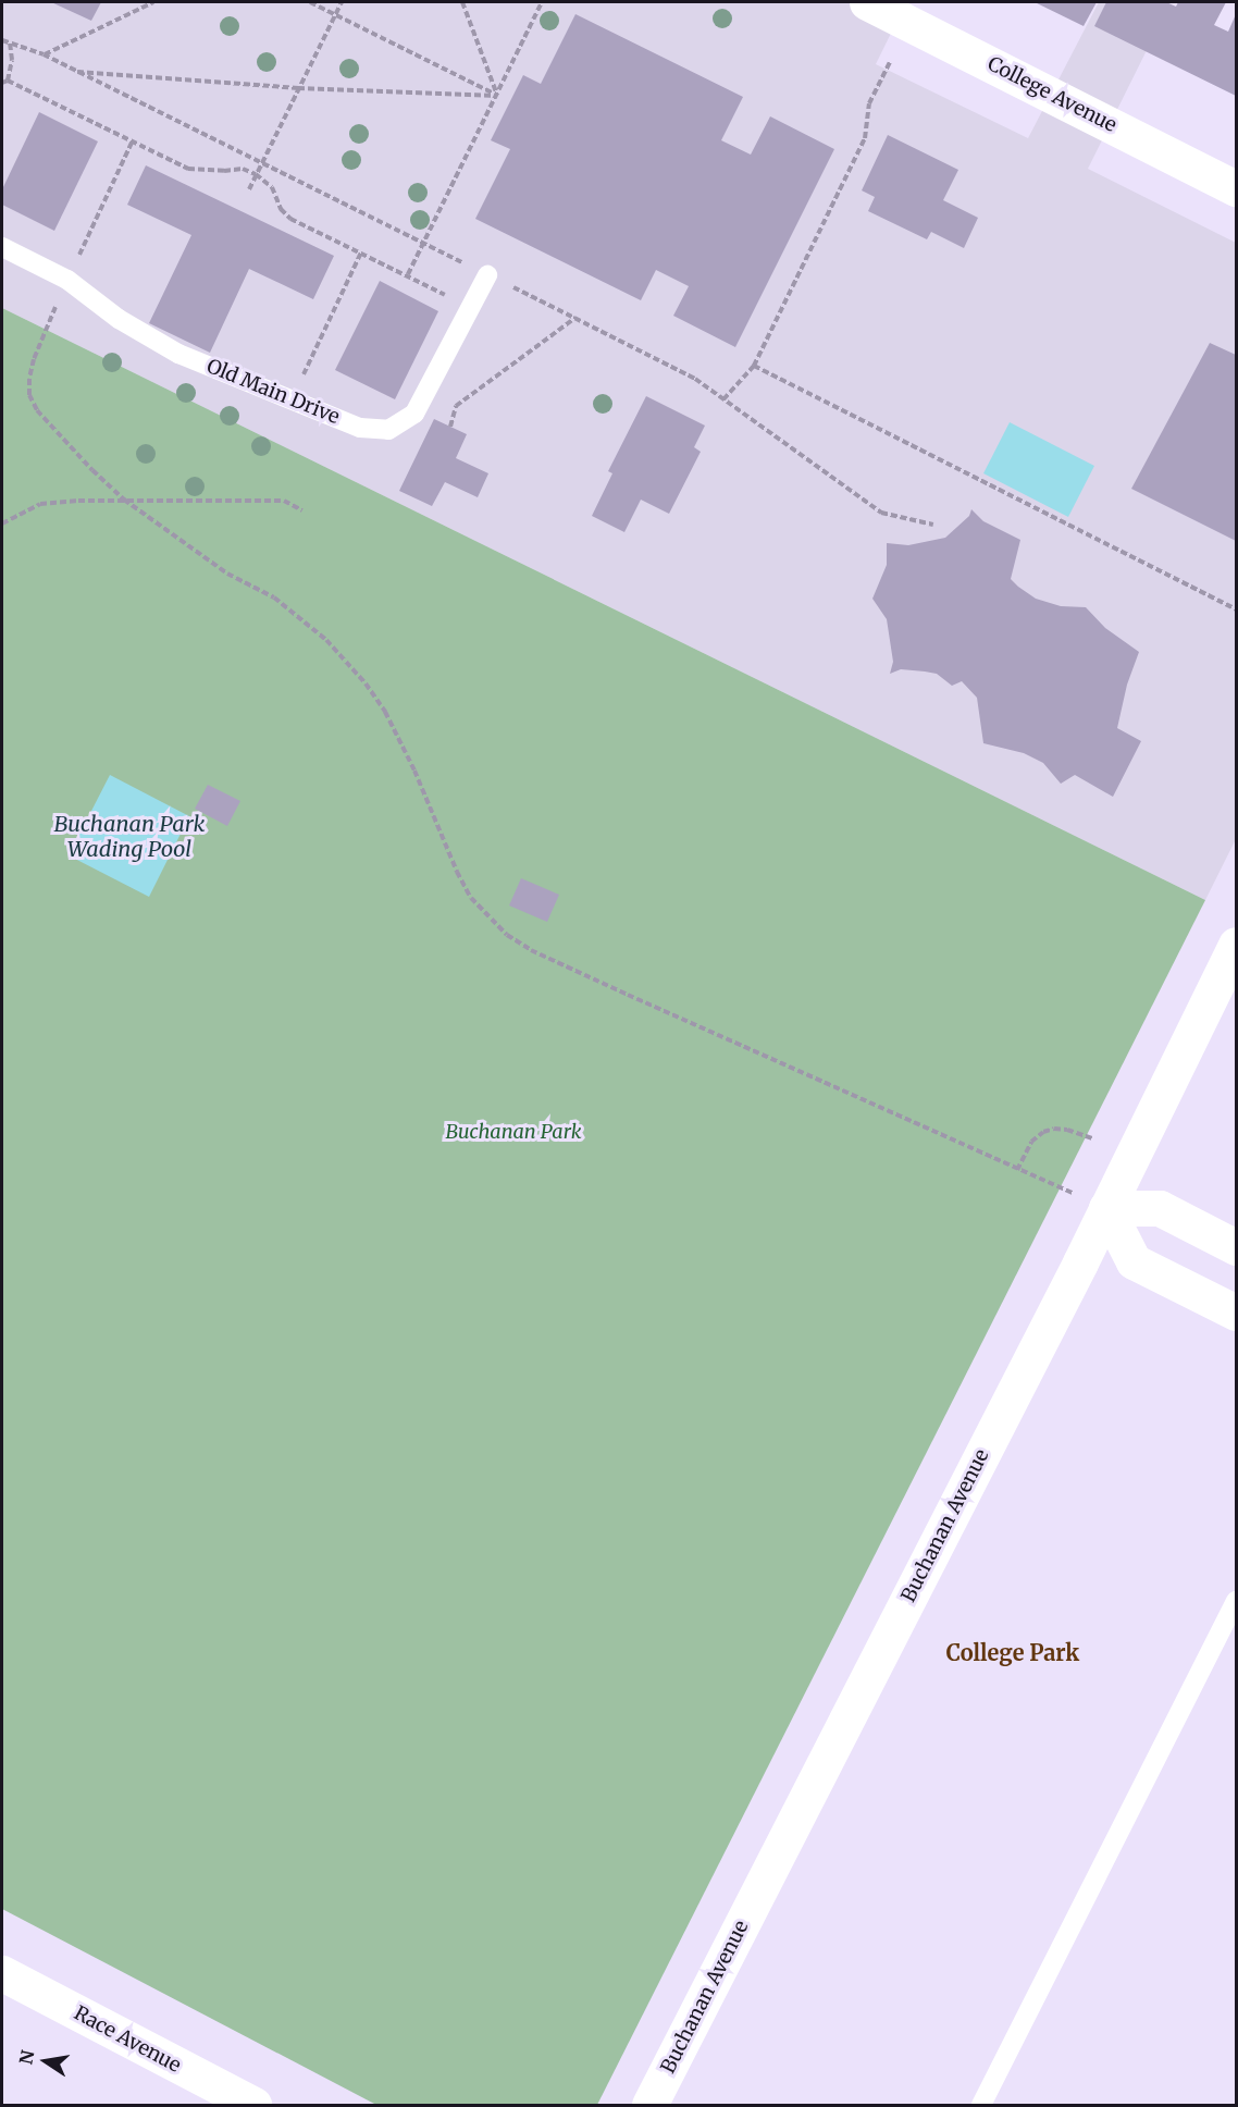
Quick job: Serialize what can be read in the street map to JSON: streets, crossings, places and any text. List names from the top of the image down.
{
  "streets": {
    "street": ["College Avenue", "Buchanan Avenue", "Race Avenue"],
    "lane": ["Old Main Drive"]
  },
  "districts": ["College Park"],
  "water": ["Buchanan Park Wading Pool"],
  "parks": ["Buchanan Park"],
  "north": "left"
}
